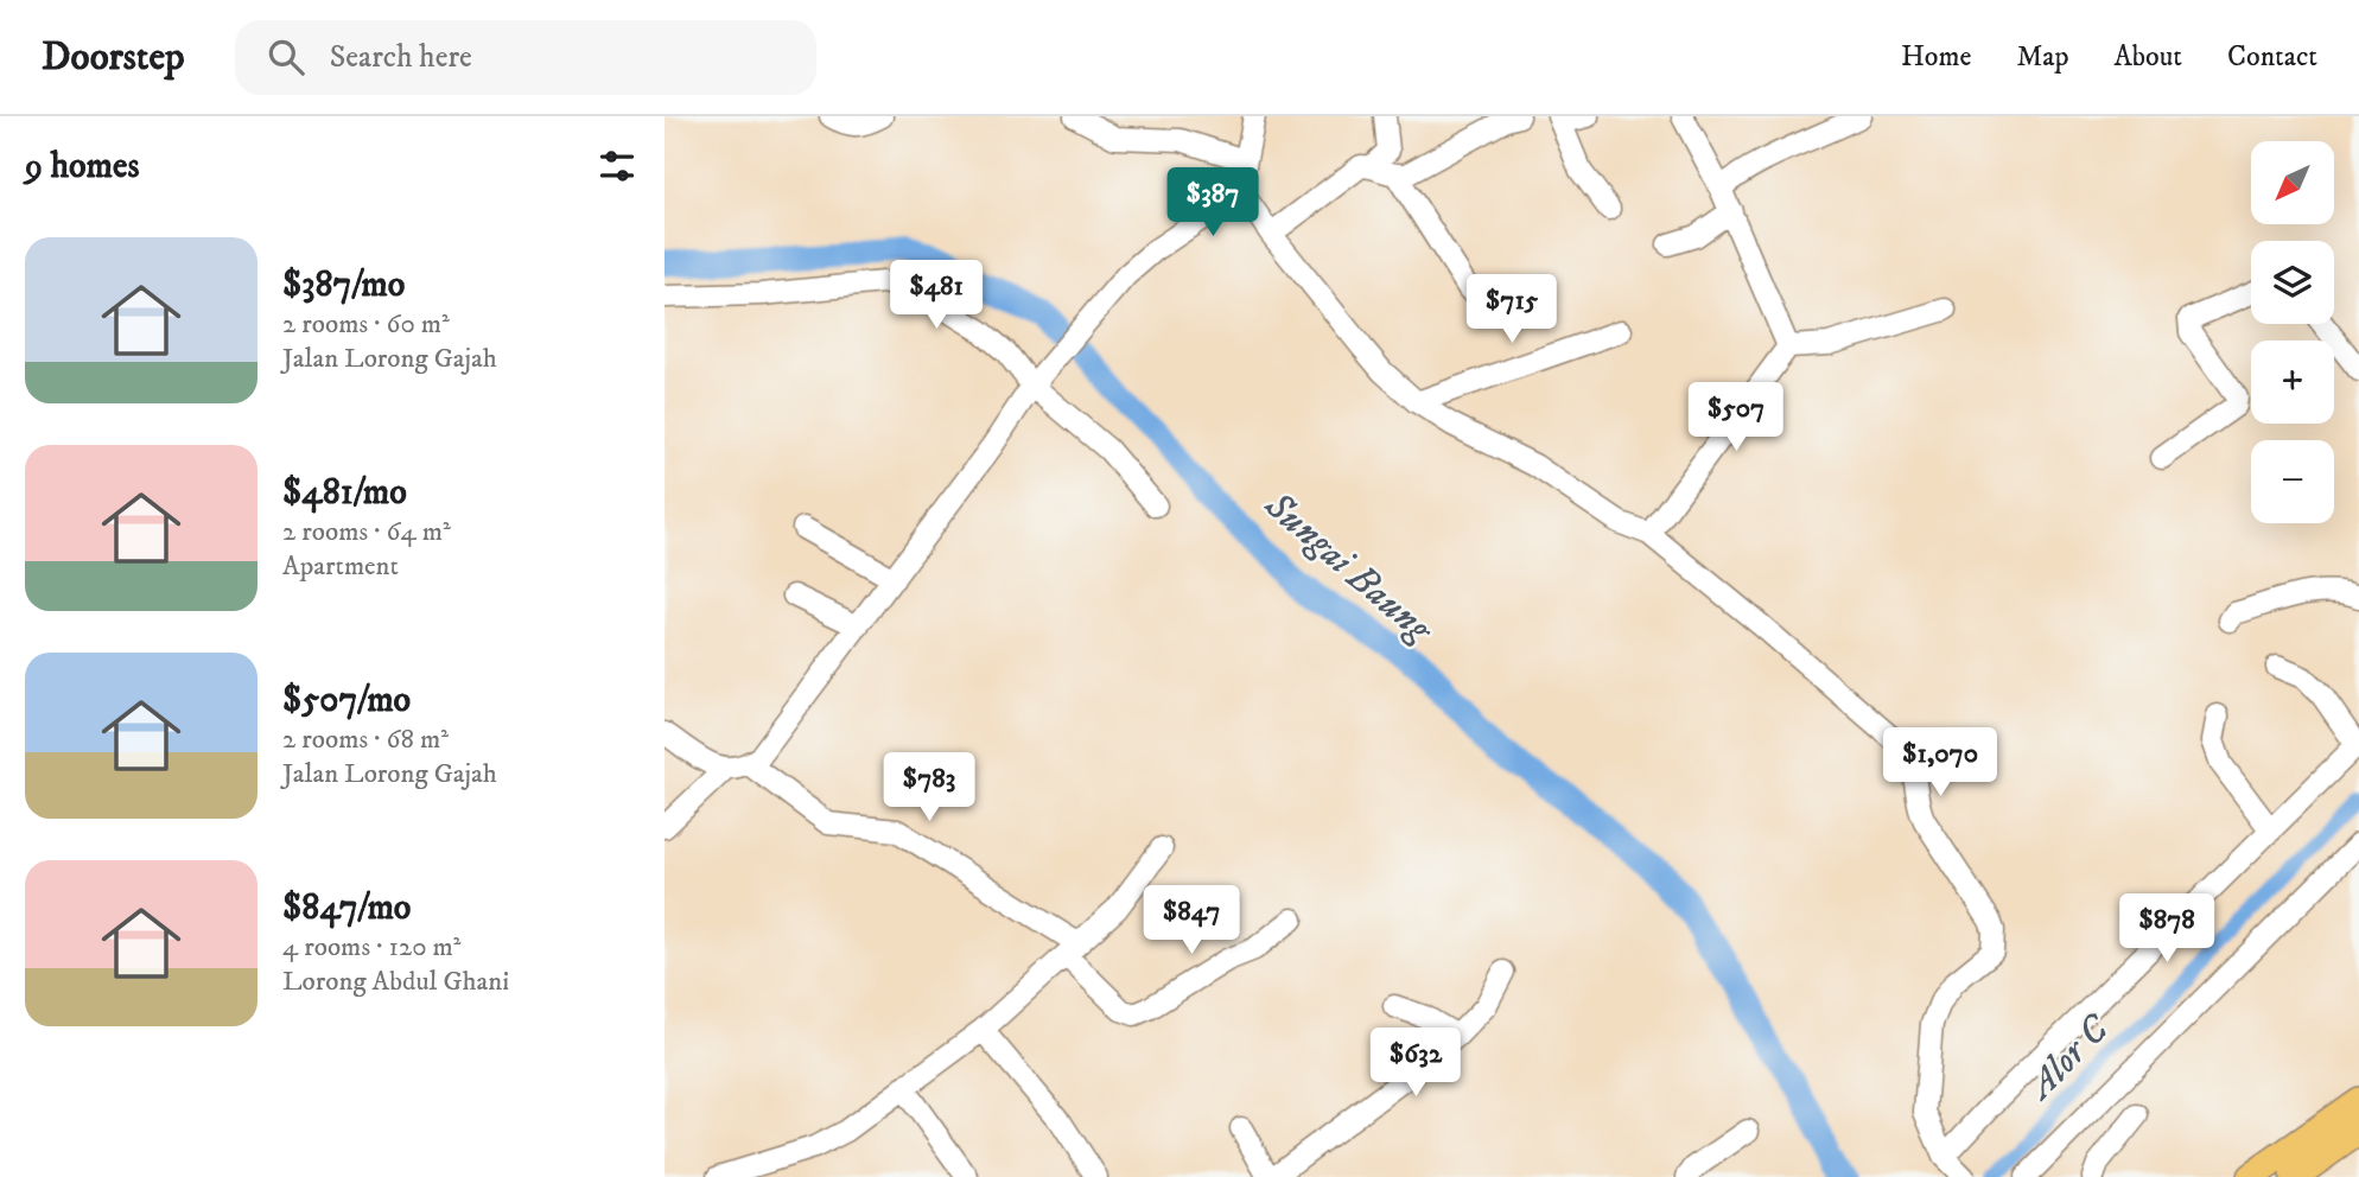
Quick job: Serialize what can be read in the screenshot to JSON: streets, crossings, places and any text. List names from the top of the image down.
{
  "water": ["Sungai Baung", "Alor C"],
  "north": "bottom left",
  "page": {
    "header": "Doorstep",
    "search": "Search here",
    "nav": [
      "Home",
      "Map",
      "About",
      "Contact"
    ],
    "heading": "9 homes",
    "map_buttons": ["+", "−"],
    "price": [
      "$387",
      "$481",
      "$715",
      "$507",
      "$1,070",
      "$783",
      "$847",
      "$878",
      "$632"
    ],
    "list": [
      {
        "name": "$387/mo",
        "note": "2 rooms · 60 m² · Jalan Lorong Gajah"
      },
      {
        "name": "$481/mo",
        "note": "2 rooms · 64 m² · Apartment"
      },
      {
        "name": "$507/mo",
        "note": "2 rooms · 68 m² · Jalan Lorong Gajah"
      },
      {
        "name": "$847/mo",
        "note": "4 rooms · 120 m² · Lorong Abdul Ghani"
      }
    ]
  }
}
